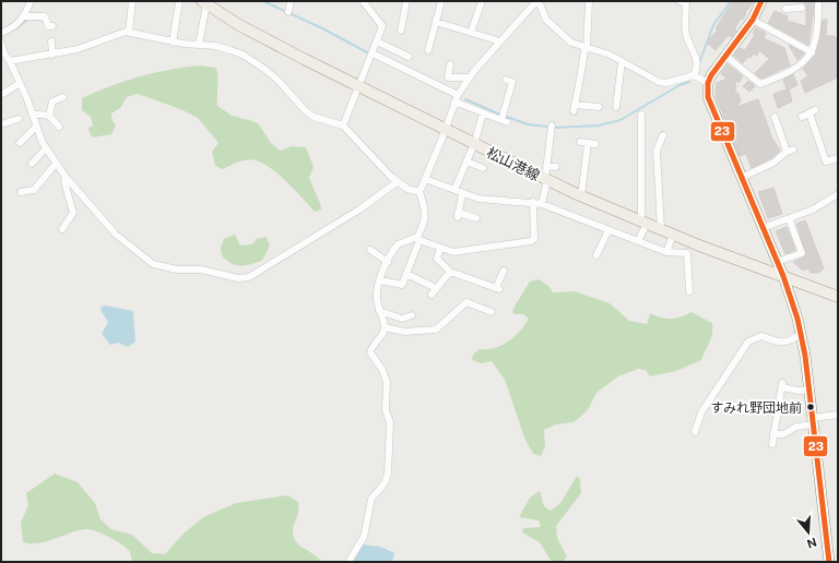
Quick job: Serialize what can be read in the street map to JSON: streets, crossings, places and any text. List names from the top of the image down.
{
  "streets": {
    "main road": ["松山港線"]
  },
  "places": ["すみれ野団地前"],
  "lines": ["transit line 23"],
  "north": "bottom"
}
